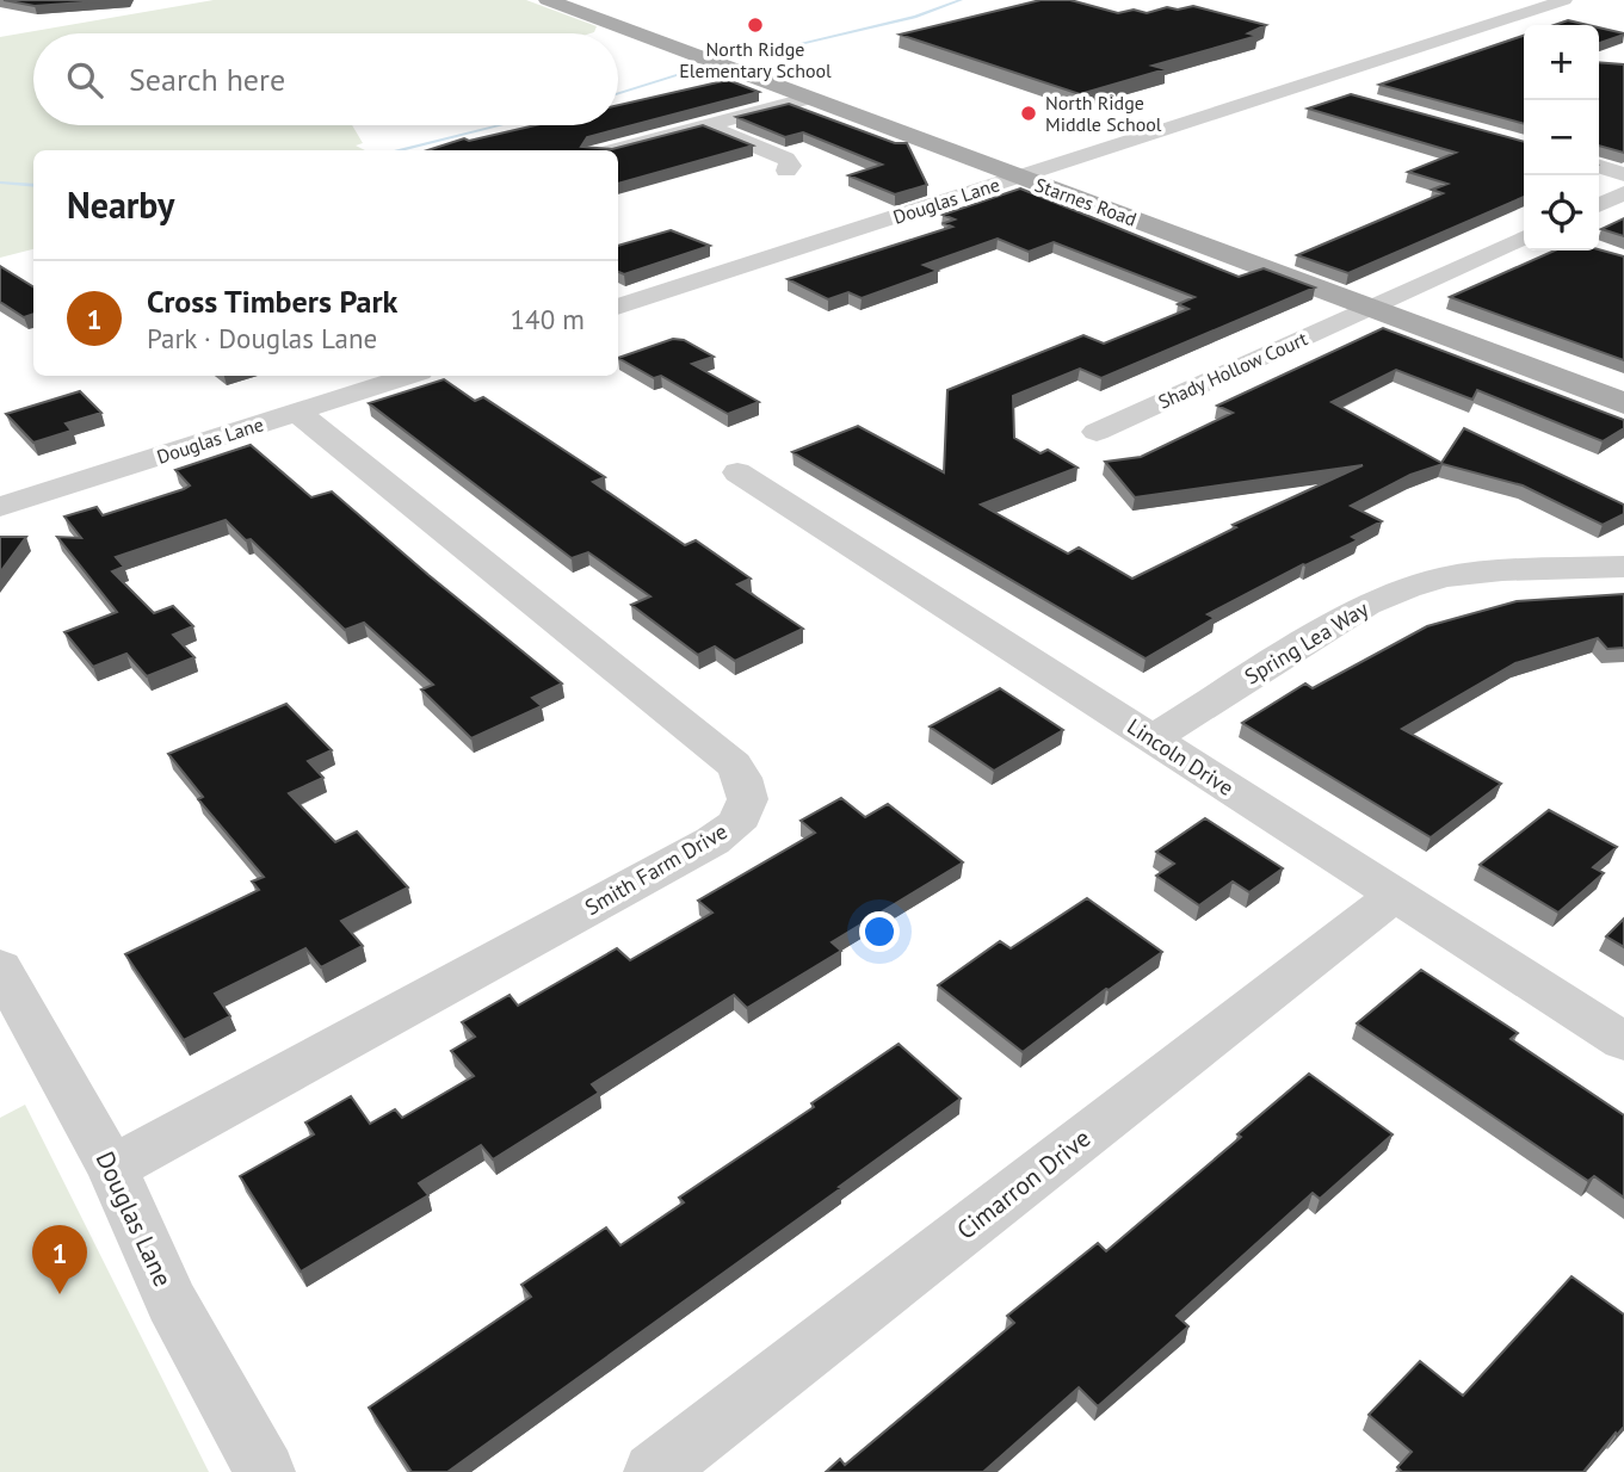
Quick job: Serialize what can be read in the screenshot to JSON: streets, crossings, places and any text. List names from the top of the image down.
{
  "streets": {
    "main road": ["Starnes Road"],
    "street": [
      "Douglas Lane",
      "Shady Hollow Court",
      "Spring Lea Way",
      "Lincoln Drive",
      "Smith Farm Drive",
      "Cimarron Drive"
    ]
  },
  "crossings": [
    ["Douglas Lane", "Starnes Road"],
    ["Douglas Lane", "Smith Farm Drive"],
    ["Starnes Road", "Shady Hollow Court"],
    ["Spring Lea Way", "Lincoln Drive"],
    ["Lincoln Drive", "Cimarron Drive"]
  ],
  "places": ["North Ridge Elementary School", "North Ridge Middle School"],
  "page": {
    "map_buttons": ["+", "−"],
    "search": "Search here",
    "heading": "Nearby",
    "list": [
      {
        "mark": "1",
        "name": "Cross Timbers Park",
        "note": "Park · Douglas Lane",
        "value": "140 m"
      }
    ],
    "pins": "1"
  }
}
